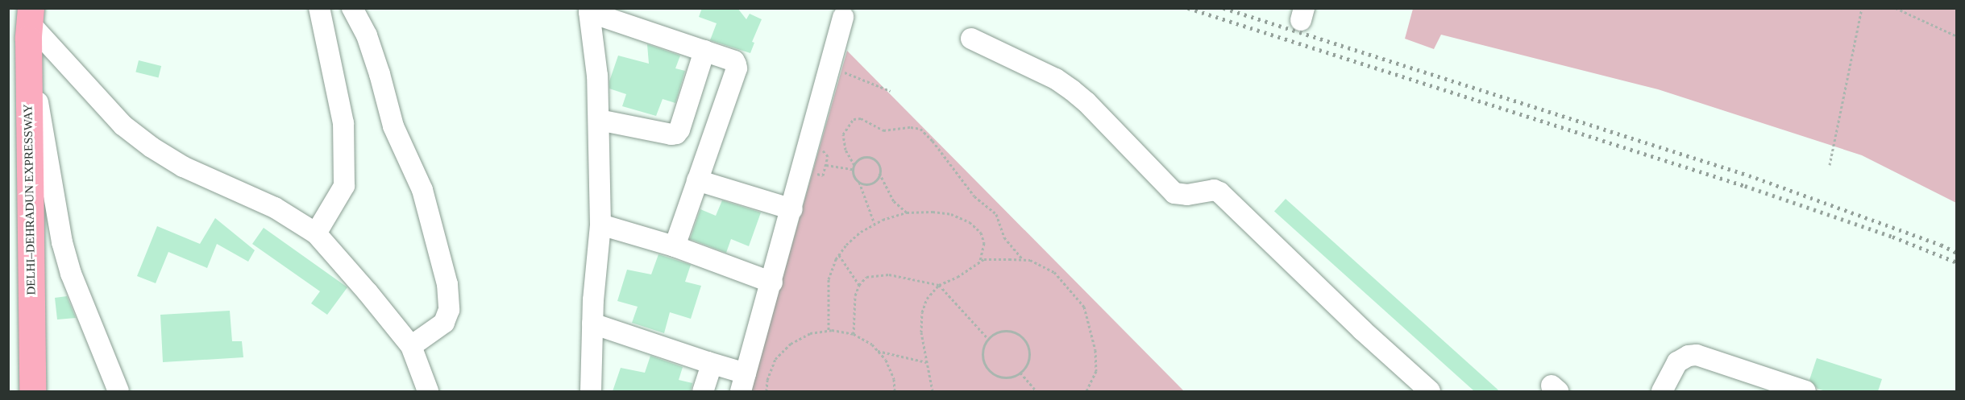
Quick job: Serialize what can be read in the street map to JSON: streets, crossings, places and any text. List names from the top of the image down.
{
  "streets": {
    "highway": ["DELHI–DEHRADUN EXPRESSWAY"]
  }
}
